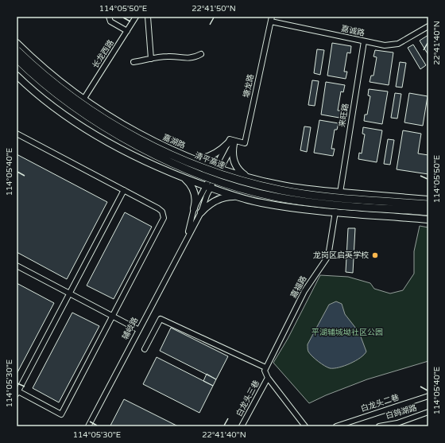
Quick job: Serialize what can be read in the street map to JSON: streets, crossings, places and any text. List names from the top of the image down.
{
  "streets": {
    "highway": ["清平高速"],
    "main road": ["嘉湖路"],
    "street": [
      "嘉诚路",
      "长龙西路",
      "塘龙路",
      "来旺路",
      "嘉福路",
      "辅岐路",
      "白龙头三巷",
      "白龙头二巷",
      "白鸽湖路"
    ]
  },
  "crossings": [
    ["嘉诚路", "塘龙路"],
    ["嘉诚路", "来旺路"],
    ["长龙西路", "嘉湖路"],
    ["来旺路", "嘉湖路"]
  ],
  "parks": ["平湖辅城坳社区公园"],
  "places": ["龙岗区启英学校"],
  "coordinates": [
    "114°05'50\"E",
    "22°41'50\"N",
    "22°41'40\"N",
    "114°05'40\"E",
    "114°05'30\"E"
  ]
}
